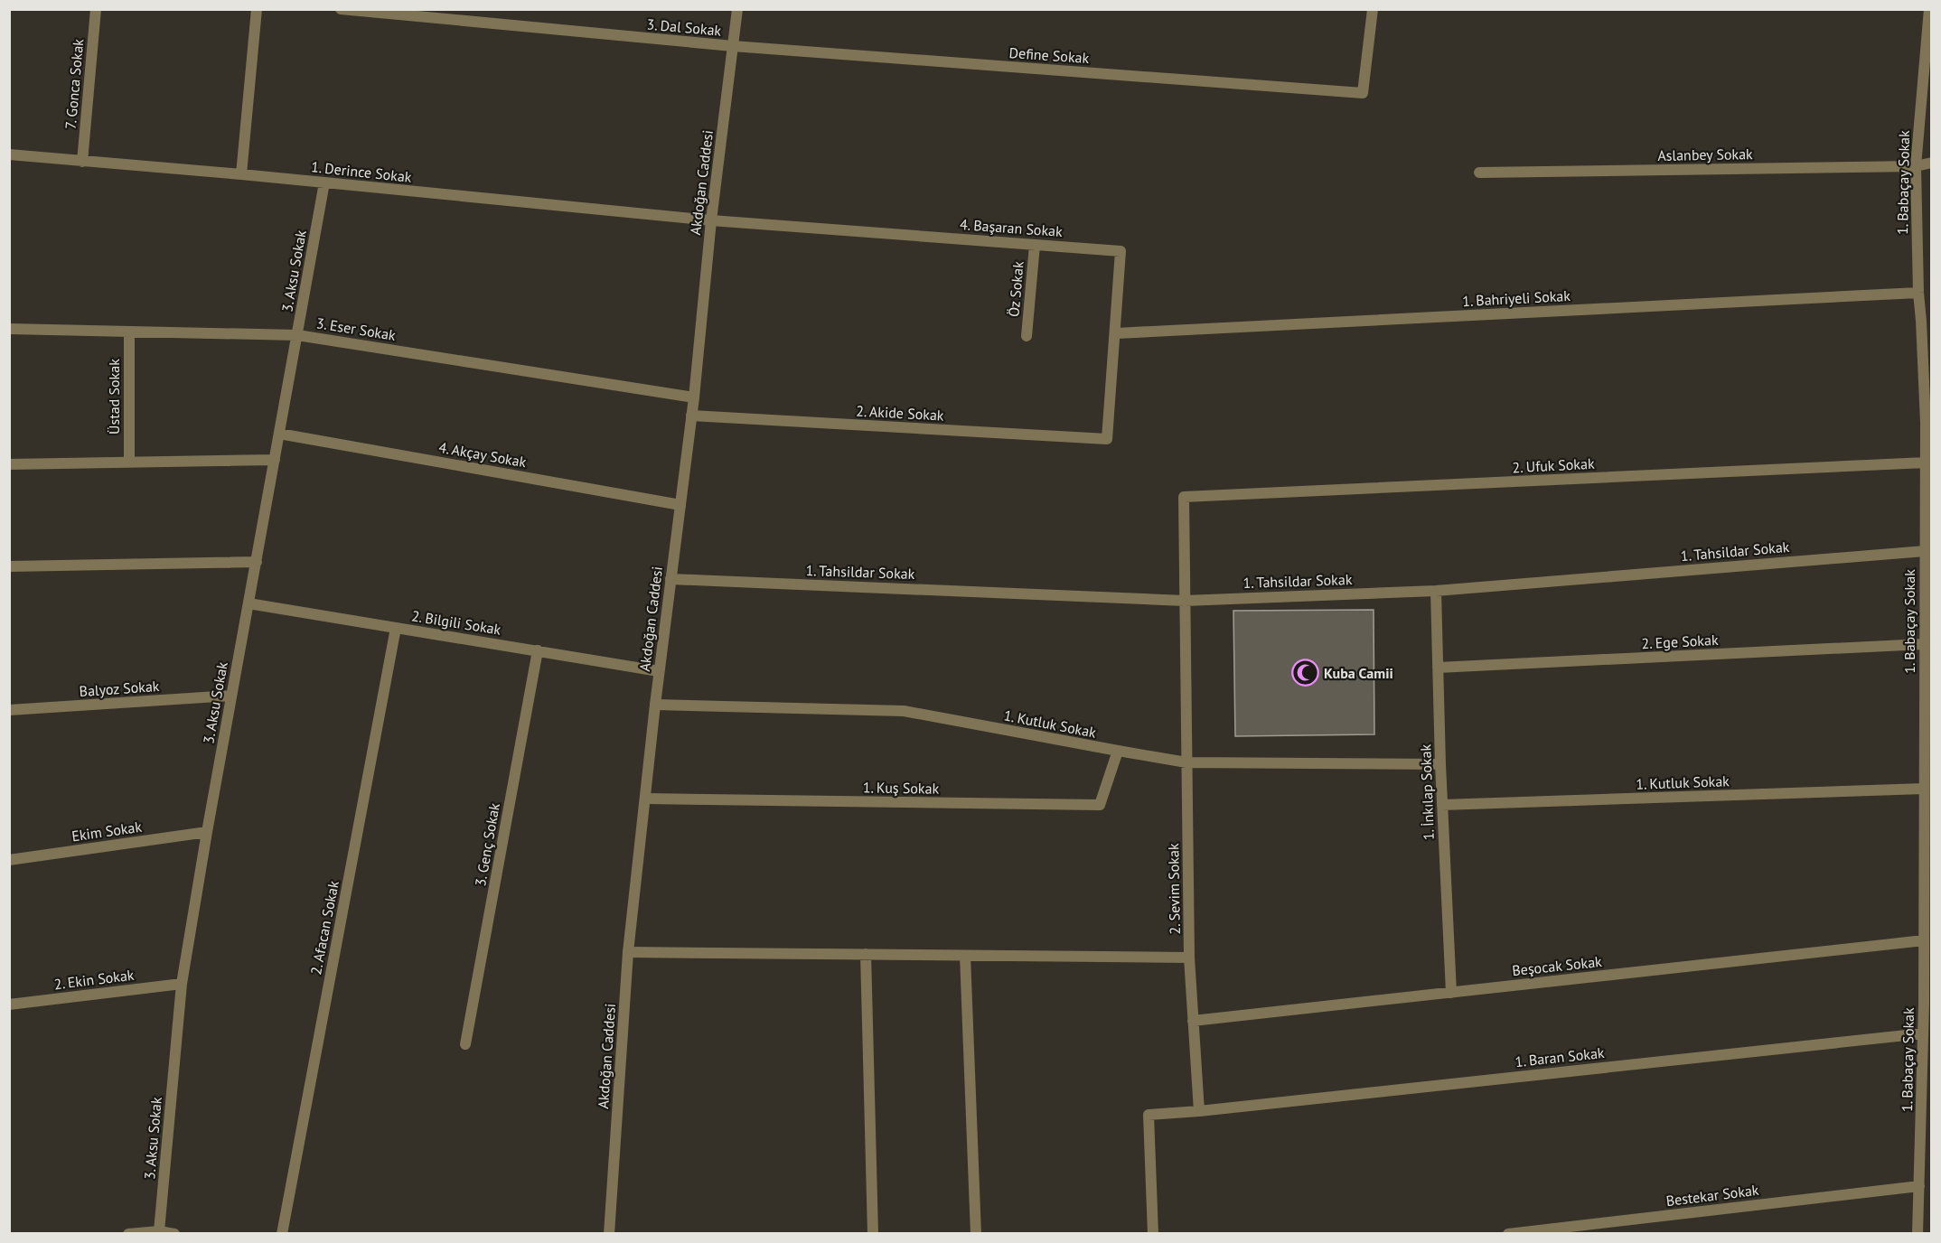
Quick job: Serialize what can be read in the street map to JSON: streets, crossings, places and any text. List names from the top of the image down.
{
  "streets": {
    "street": [
      "3. Dal Sokak",
      "Define Sokak",
      "7. Gonca Sokak",
      "Aslanbey Sokak",
      "1. Derince Sokak",
      "Akdoğan Caddesi",
      "1. Babaçay Sokak",
      "4. Başaran Sokak",
      "3. Aksu Sokak",
      "Öz Sokak",
      "1. Bahriyeli Sokak",
      "3. Eser Sokak",
      "Üstad Sokak",
      "2. Akide Sokak",
      "4. Akçay Sokak",
      "2. Ufuk Sokak",
      "1. Tahsildar Sokak",
      "2. Bilgili Sokak",
      "2. Ege Sokak",
      "Balyoz Sokak",
      "1. Kutluk Sokak",
      "1. Kuş Sokak",
      "1. İnkılap Sokak",
      "Ekim Sokak",
      "3. Genç Sokak",
      "2. Sevim Sokak",
      "2. Afacan Sokak",
      "Beşocak Sokak",
      "2. Ekin Sokak",
      "1. Baran Sokak",
      "Bestekar Sokak"
    ]
  },
  "crossings": [
    ["3. Dal Sokak", "Define Sokak"],
    ["3. Dal Sokak", "Akdoğan Caddesi"],
    ["Define Sokak", "Akdoğan Caddesi"],
    ["7. Gonca Sokak", "1. Derince Sokak"],
    ["Aslanbey Sokak", "1. Babaçay Sokak"],
    ["1. Derince Sokak", "Akdoğan Caddesi"],
    ["1. Derince Sokak", "4. Başaran Sokak"],
    ["1. Derince Sokak", "3. Aksu Sokak"],
    ["Akdoğan Caddesi", "4. Başaran Sokak"],
    ["Akdoğan Caddesi", "3. Eser Sokak"],
    ["Akdoğan Caddesi", "2. Akide Sokak"],
    ["Akdoğan Caddesi", "4. Akçay Sokak"],
    ["Akdoğan Caddesi", "1. Tahsildar Sokak"],
    ["Akdoğan Caddesi", "2. Bilgili Sokak"],
    ["Akdoğan Caddesi", "1. Kutluk Sokak"],
    ["Akdoğan Caddesi", "1. Kuş Sokak"],
    ["1. Babaçay Sokak", "1. Bahriyeli Sokak"],
    ["1. Babaçay Sokak", "2. Ufuk Sokak"],
    ["1. Babaçay Sokak", "1. Tahsildar Sokak"],
    ["1. Babaçay Sokak", "2. Ege Sokak"],
    ["1. Babaçay Sokak", "1. Kutluk Sokak"],
    ["1. Babaçay Sokak", "Beşocak Sokak"],
    ["1. Babaçay Sokak", "1. Baran Sokak"],
    ["1. Babaçay Sokak", "Bestekar Sokak"],
    ["4. Başaran Sokak", "Öz Sokak"],
    ["4. Başaran Sokak", "1. Bahriyeli Sokak"],
    ["4. Başaran Sokak", "2. Akide Sokak"],
    ["3. Aksu Sokak", "3. Eser Sokak"],
    ["3. Aksu Sokak", "4. Akçay Sokak"],
    ["3. Aksu Sokak", "2. Bilgili Sokak"],
    ["3. Aksu Sokak", "Balyoz Sokak"],
    ["3. Aksu Sokak", "Ekim Sokak"],
    ["3. Aksu Sokak", "2. Ekin Sokak"],
    ["3. Eser Sokak", "Üstad Sokak"],
    ["2. Ufuk Sokak", "2. Sevim Sokak"],
    ["1. Tahsildar Sokak", "1. İnkılap Sokak"],
    ["1. Tahsildar Sokak", "2. Sevim Sokak"],
    ["2. Bilgili Sokak", "3. Genç Sokak"],
    ["2. Bilgili Sokak", "2. Afacan Sokak"],
    ["2. Ege Sokak", "1. İnkılap Sokak"],
    ["1. Kutluk Sokak", "1. Kuş Sokak"],
    ["1. Kutluk Sokak", "1. İnkılap Sokak"],
    ["1. Kutluk Sokak", "2. Sevim Sokak"],
    ["1. İnkılap Sokak", "Beşocak Sokak"],
    ["2. Sevim Sokak", "Beşocak Sokak"],
    ["2. Sevim Sokak", "1. Baran Sokak"]
  ],
  "places": {
    "mosque": ["Kuba Camii"]
  }
}
